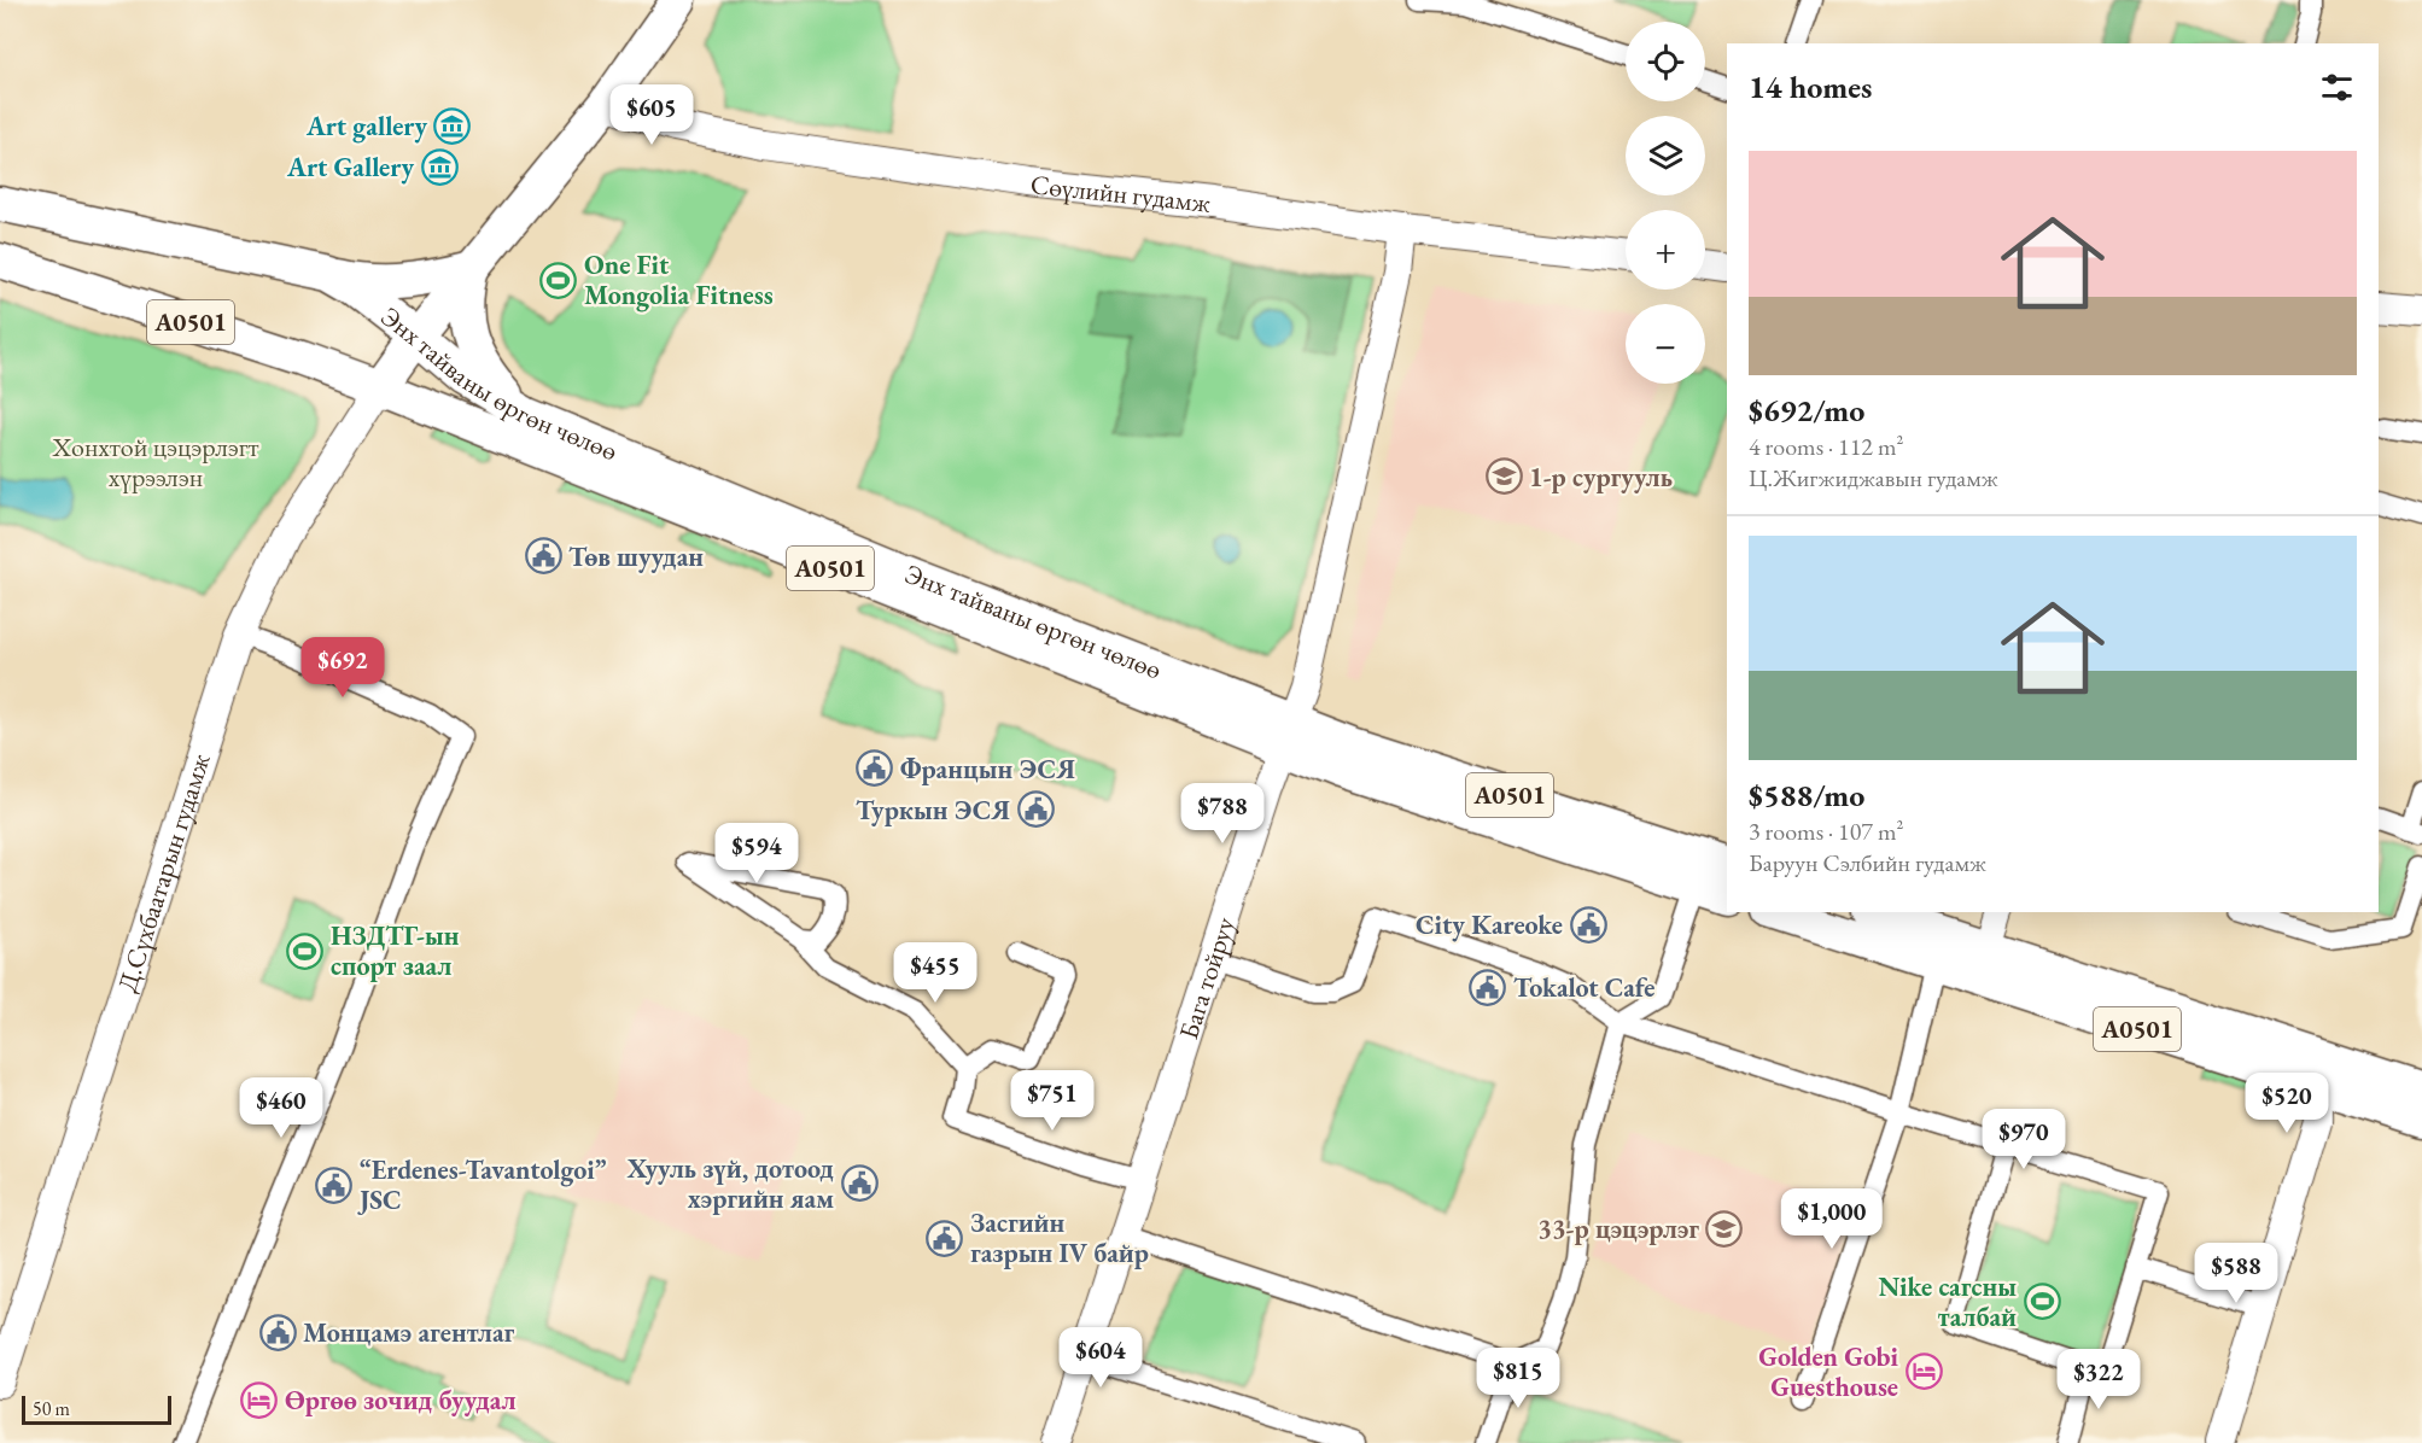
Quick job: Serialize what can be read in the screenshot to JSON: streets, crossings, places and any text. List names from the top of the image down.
{
  "streets": {
    "highway": ["A0501", "Энх тайваны өргөн чөлөө"],
    "main road": ["Сөүлийн гудамж", "Д.Сүхбаатарын гудамж", "Бага тойруу"]
  },
  "crossings": [
    ["Сөүлийн гудамж", "Бага тойруу"],
    ["Энх тайваны өргөн чөлөө", "Д.Сүхбаатарын гудамж"],
    ["Энх тайваны өргөн чөлөө", "Бага тойруу"]
  ],
  "parks": ["Хонхтой цэцэрлэгт хүрээлэн"],
  "places": {
    "museum": ["Art gallery", "Art Gallery"],
    "sports": ["One Fit Mongolia Fitness", "НЗДТГ-ын спорт заал", "Nike сагсны талбай"],
    "school or university": ["1-р сургууль", "33-р цэцэрлэг"],
    "public building": [
      "Төв шуудан",
      "Францын ЭСЯ",
      "Туркын ЭСЯ",
      "City Kareoke",
      "Tokalot Cafe",
      "Хууль зүй, дотоод хэргийн яам",
      "“Erdenes-Tavantolgoi” JSC",
      "Засгийн газрын IV байр",
      "Монцамэ агентлаг"
    ],
    "hotel": ["Golden Gobi Guesthouse", "Өргөө зочид буудал"]
  },
  "scale_bar": "50 m",
  "page": {
    "map_buttons": ["+", "−"],
    "heading": "14 homes",
    "price": [
      "$605",
      "$692",
      "$788",
      "$594",
      "$455",
      "$751",
      "$520",
      "$460",
      "$970",
      "$1,000",
      "$588",
      "$604",
      "$815",
      "$322"
    ],
    "list": [
      {
        "name": "$692/mo",
        "note": "4 rooms · 112 m² · Ц.Жигжиджавын гудамж"
      },
      {
        "name": "$588/mo",
        "note": "3 rooms · 107 m² · Баруун Сэлбийн гудамж"
      }
    ],
    "scale": "50 m"
  }
}
